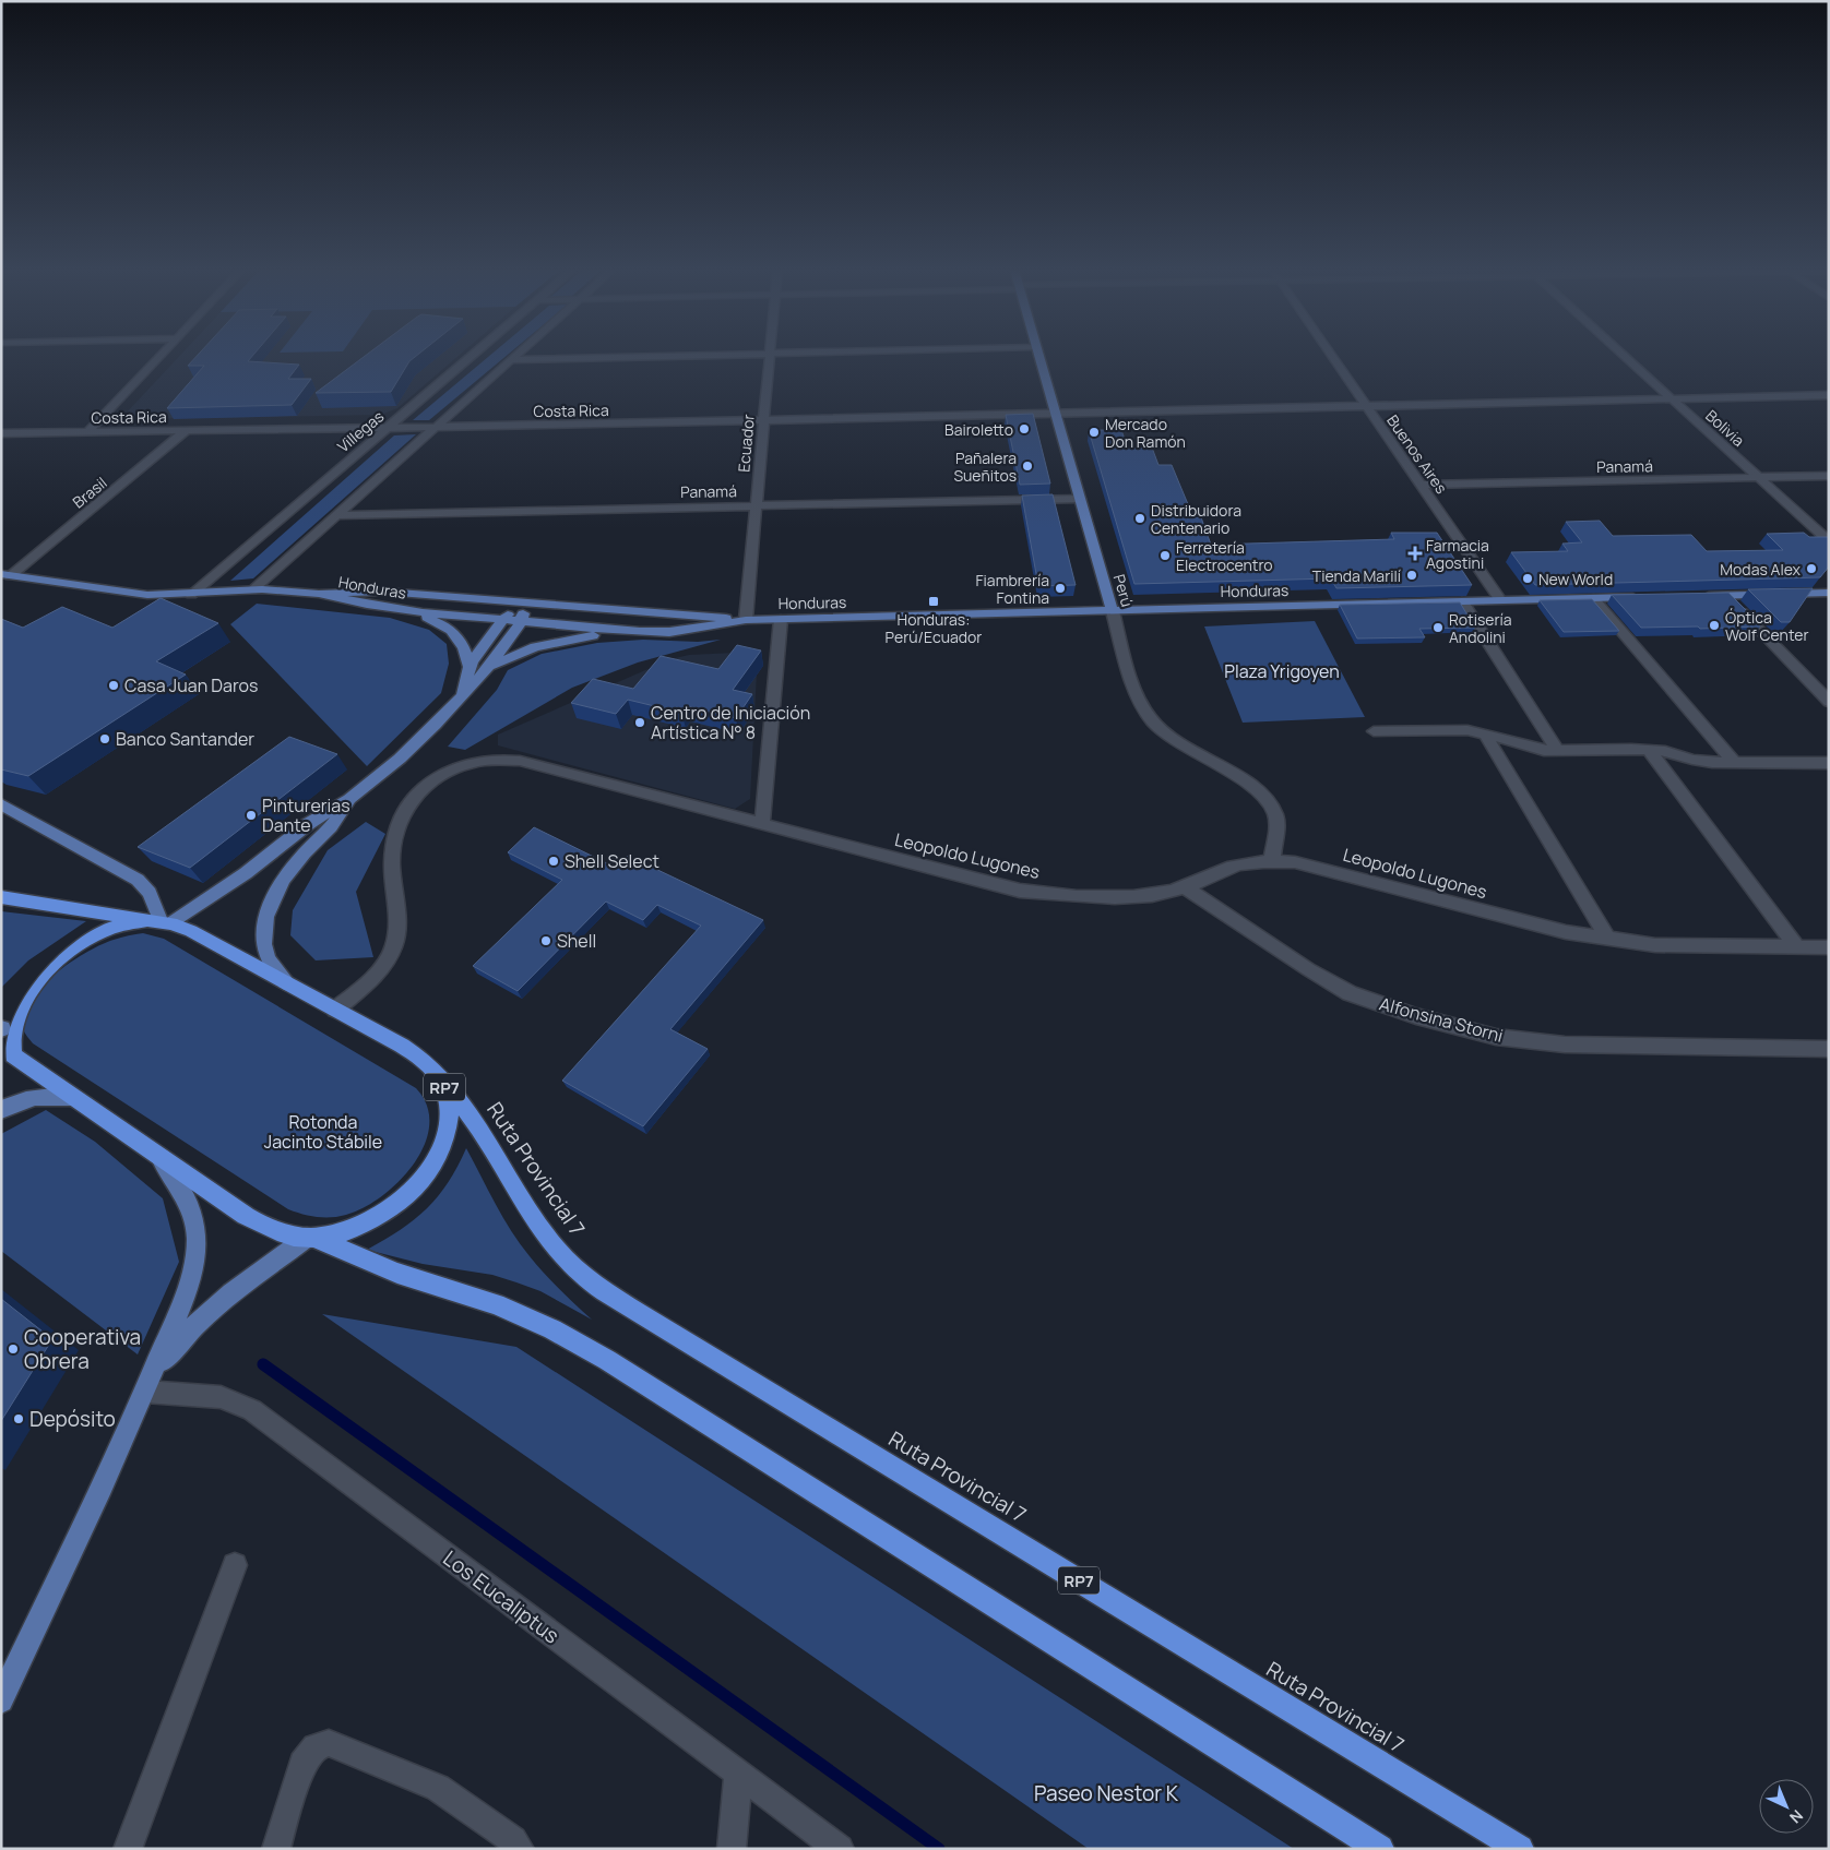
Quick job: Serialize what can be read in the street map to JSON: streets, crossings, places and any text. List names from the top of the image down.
{
  "streets": {
    "highway": ["RP7", "Ruta Provincial 7"],
    "main road": ["Honduras", "Perú"],
    "street": [
      "Costa Rica",
      "Bolivia",
      "Villegas",
      "Ecuador",
      "Buenos Aires",
      "Panamá",
      "Brasil",
      "Leopoldo Lugones",
      "Alfonsina Storni",
      "Los Eucaliptus"
    ]
  },
  "crossings": [
    ["Costa Rica", "Bolivia"],
    ["Costa Rica", "Villegas"],
    ["Costa Rica", "Ecuador"],
    ["Costa Rica", "Buenos Aires"],
    ["Costa Rica", "Brasil"],
    ["Costa Rica", "Perú"],
    ["Bolivia", "Panamá"],
    ["Villegas", "Honduras"],
    ["Ecuador", "Panamá"],
    ["Ecuador", "Honduras"],
    ["Buenos Aires", "Panamá"],
    ["Buenos Aires", "Honduras"],
    ["Panamá", "Perú"],
    ["Brasil", "Honduras"],
    ["Honduras", "Perú"],
    ["Perú", "Leopoldo Lugones"],
    ["Leopoldo Lugones", "Alfonsina Storni"],
    ["Leopoldo Lugones", "RP7"],
    ["RP7", "Ruta Provincial 7"]
  ],
  "parks": ["Plaza Yrigoyen", "Rotonda Jacinto Stábile", "Paseo Nestor K"],
  "places": {
    "other": [
      "Bairoletto",
      "Mercado Don Ramón",
      "Pañalera Sueñitos",
      "Distribuidora Centenario",
      "Ferretería Electrocentro",
      "Modas Alex",
      "Tienda Marilí",
      "New World",
      "Fiambrería Fontina",
      "Óptica Wolf Center",
      "Rotisería Andolini",
      "Casa Juan Daros",
      "Centro de Iniciación Artística N° 8",
      "Banco Santander",
      "Pinturerias Dante",
      "Shell Select",
      "Shell",
      "Cooperativa Obrera",
      "Depósito"
    ],
    "health": ["Farmacia Agostini"],
    "transit": ["Honduras: Perú/Ecuador"]
  },
  "north": "bottom right"
}
